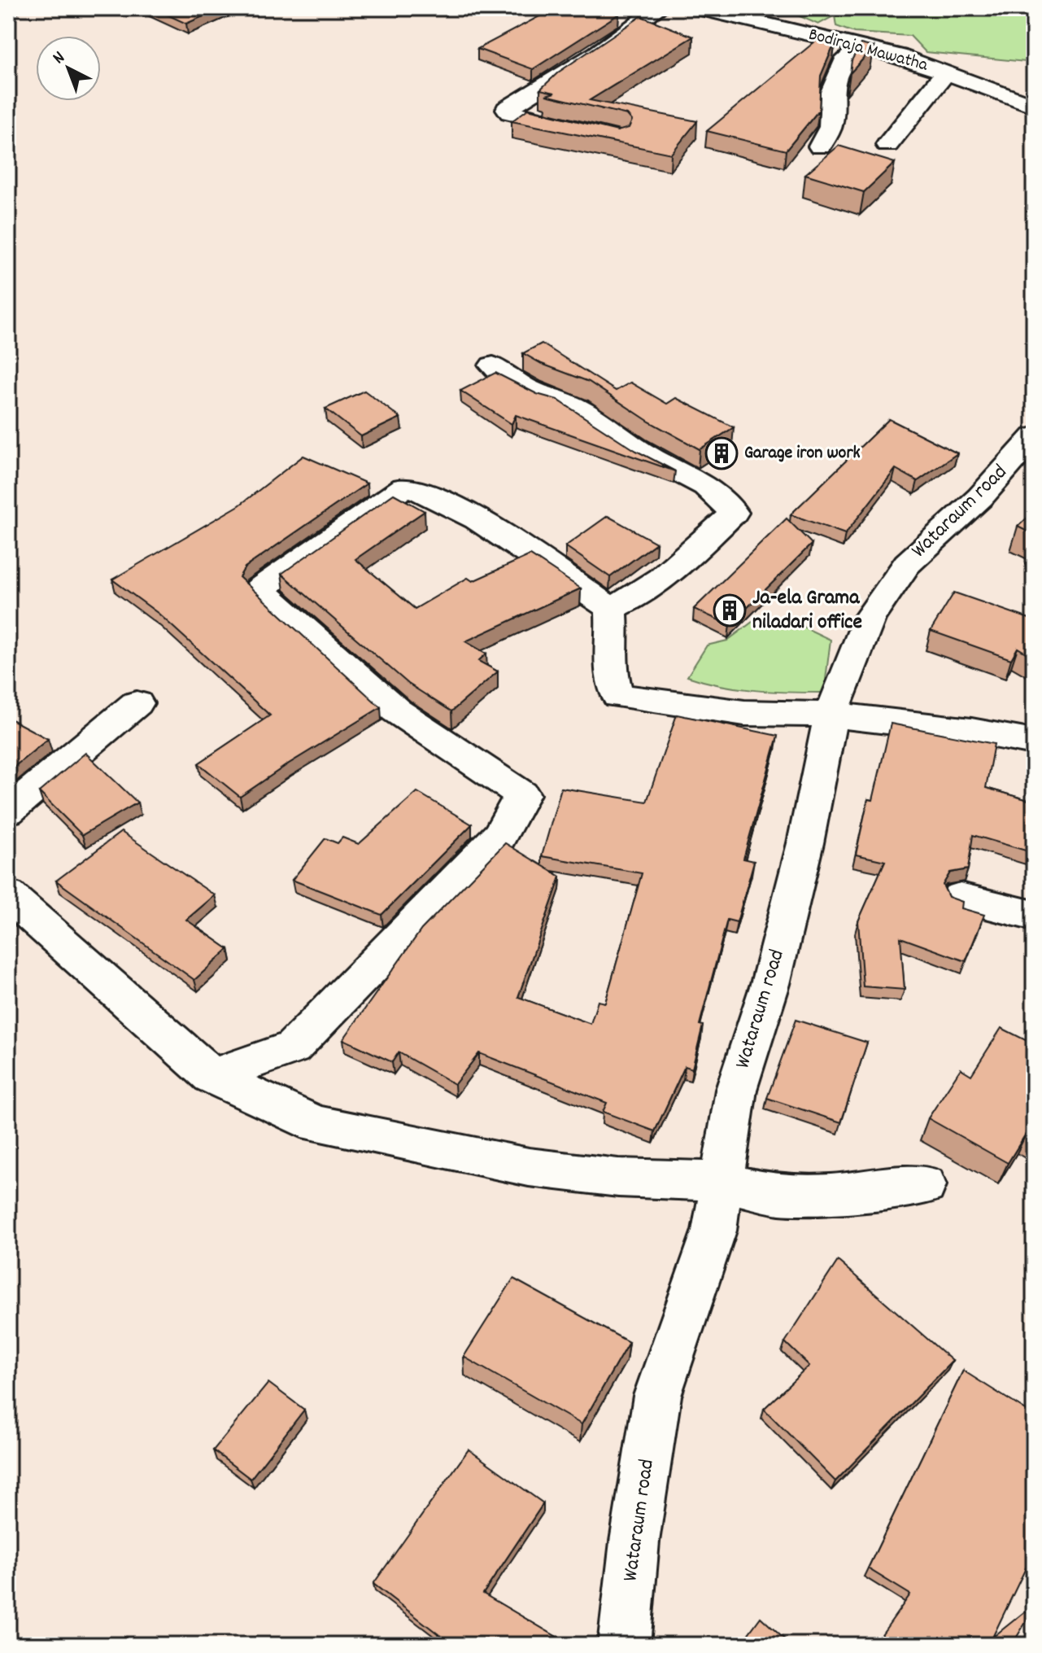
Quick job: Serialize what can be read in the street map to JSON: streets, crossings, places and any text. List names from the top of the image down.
{
  "streets": {
    "street": ["Bodiraja Mawatha", "Wataraum road"]
  },
  "places": {
    "building": ["Garage iron work", "Ja-ela Grama niladari office"]
  },
  "north": "top left"
}
